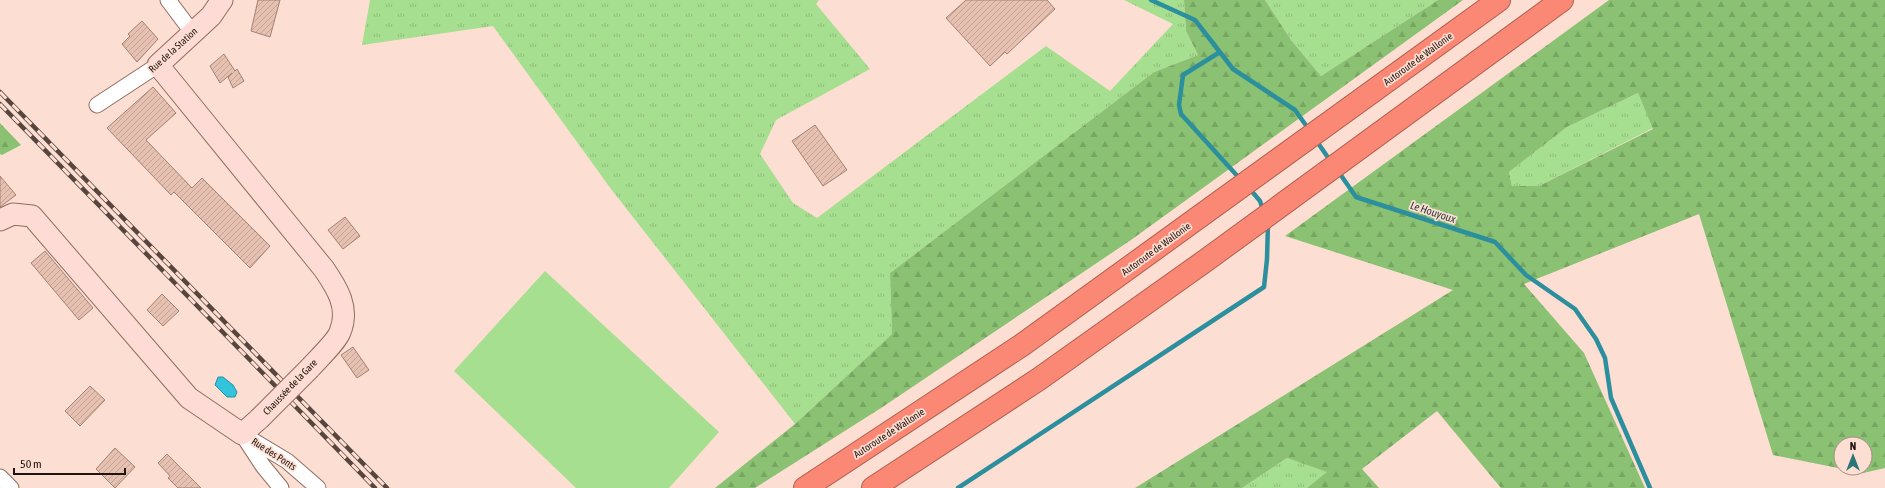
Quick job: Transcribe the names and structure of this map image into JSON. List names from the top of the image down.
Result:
{
  "streets": {
    "highway": ["Autoroute de Wallonie"],
    "street": ["Rue de la Station", "Chaussée de la Gare", "Rue des Ponts"]
  },
  "crossings": [
    ["Rue de la Station", "Chaussée de la Gare"],
    ["Chaussée de la Gare", "Rue des Ponts"]
  ],
  "water": ["Le Houyoux"],
  "scale_bar": "50 m",
  "north": "top"
}
